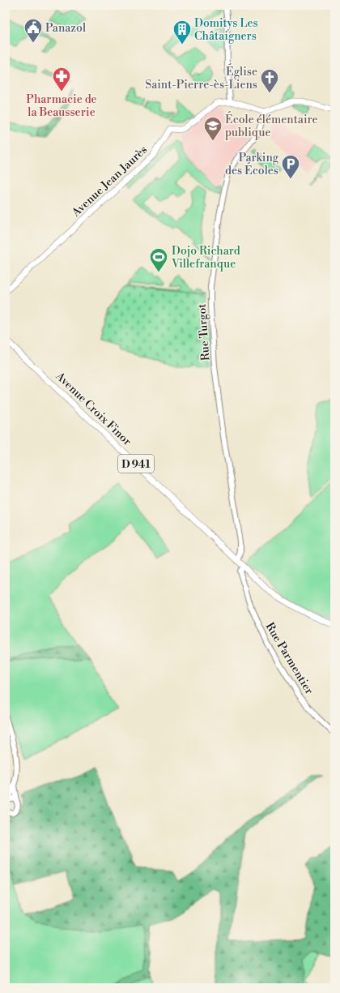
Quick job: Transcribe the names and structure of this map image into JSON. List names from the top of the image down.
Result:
{
  "streets": {
    "main road": ["Avenue Jean Jaurès", "Avenue Croix Finor", "D 941"],
    "street": ["Rue Turgot", "Rue Parmentier"]
  },
  "crossings": [
    ["Rue Turgot", "Avenue Croix Finor"],
    ["Rue Turgot", "D 941"],
    ["Avenue Croix Finor", "D 941"],
    ["D 941", "Rue Parmentier"]
  ],
  "places": {
    "public building": ["Panazol"],
    "building": ["Domitys Les Châtaigners"],
    "pharmacy": ["Pharmacie de la Beausserie"],
    "church": ["Église Saint-Pierre-ès-Liens"],
    "school or university": ["École élémentaire publique"],
    "parking": ["Parking des Écoles"],
    "sports": ["Dojo Richard Villefranque"]
  }
}
